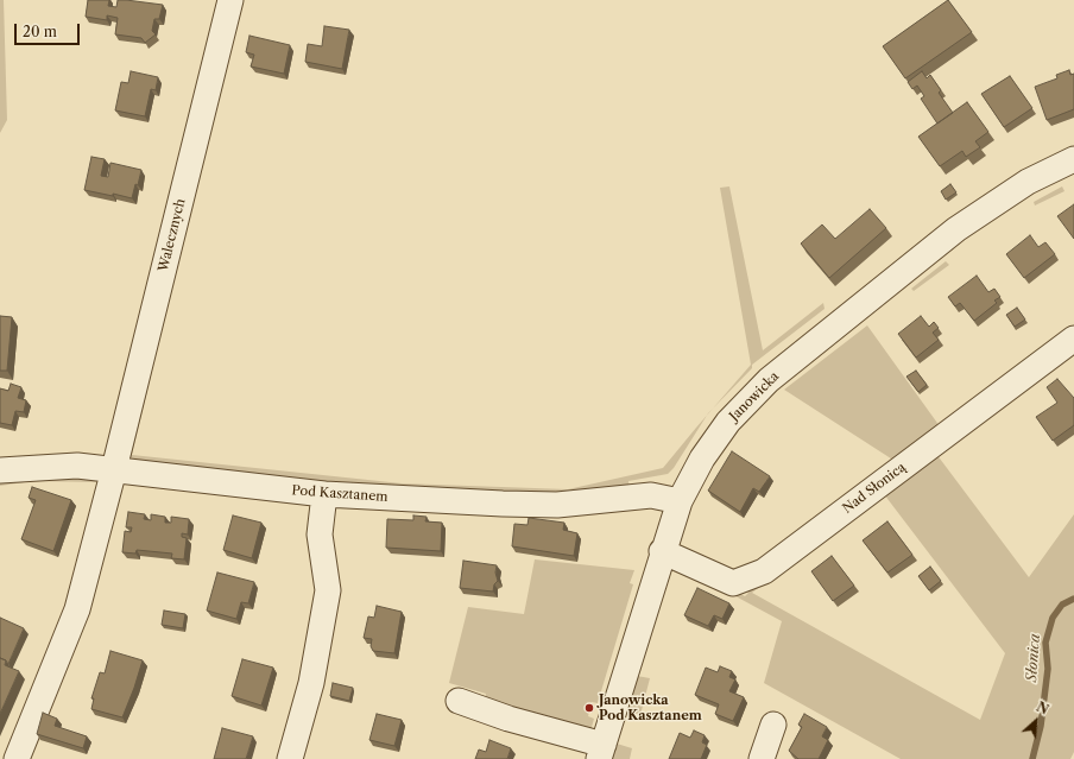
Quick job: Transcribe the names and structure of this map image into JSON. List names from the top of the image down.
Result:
{
  "streets": {
    "street": [
      "Walecznych",
      "Janowicka",
      "Nad Słonicą",
      "Pod Kasztanem"
    ]
  },
  "crossings": [
    ["Walecznych", "Pod Kasztanem"],
    ["Janowicka", "Nad Słonicą"],
    ["Janowicka", "Pod Kasztanem"]
  ],
  "water": ["Słonica"],
  "places": ["Janowicka Pod Kasztanem"],
  "scale_bar": "20 m",
  "north": "top right"
}
